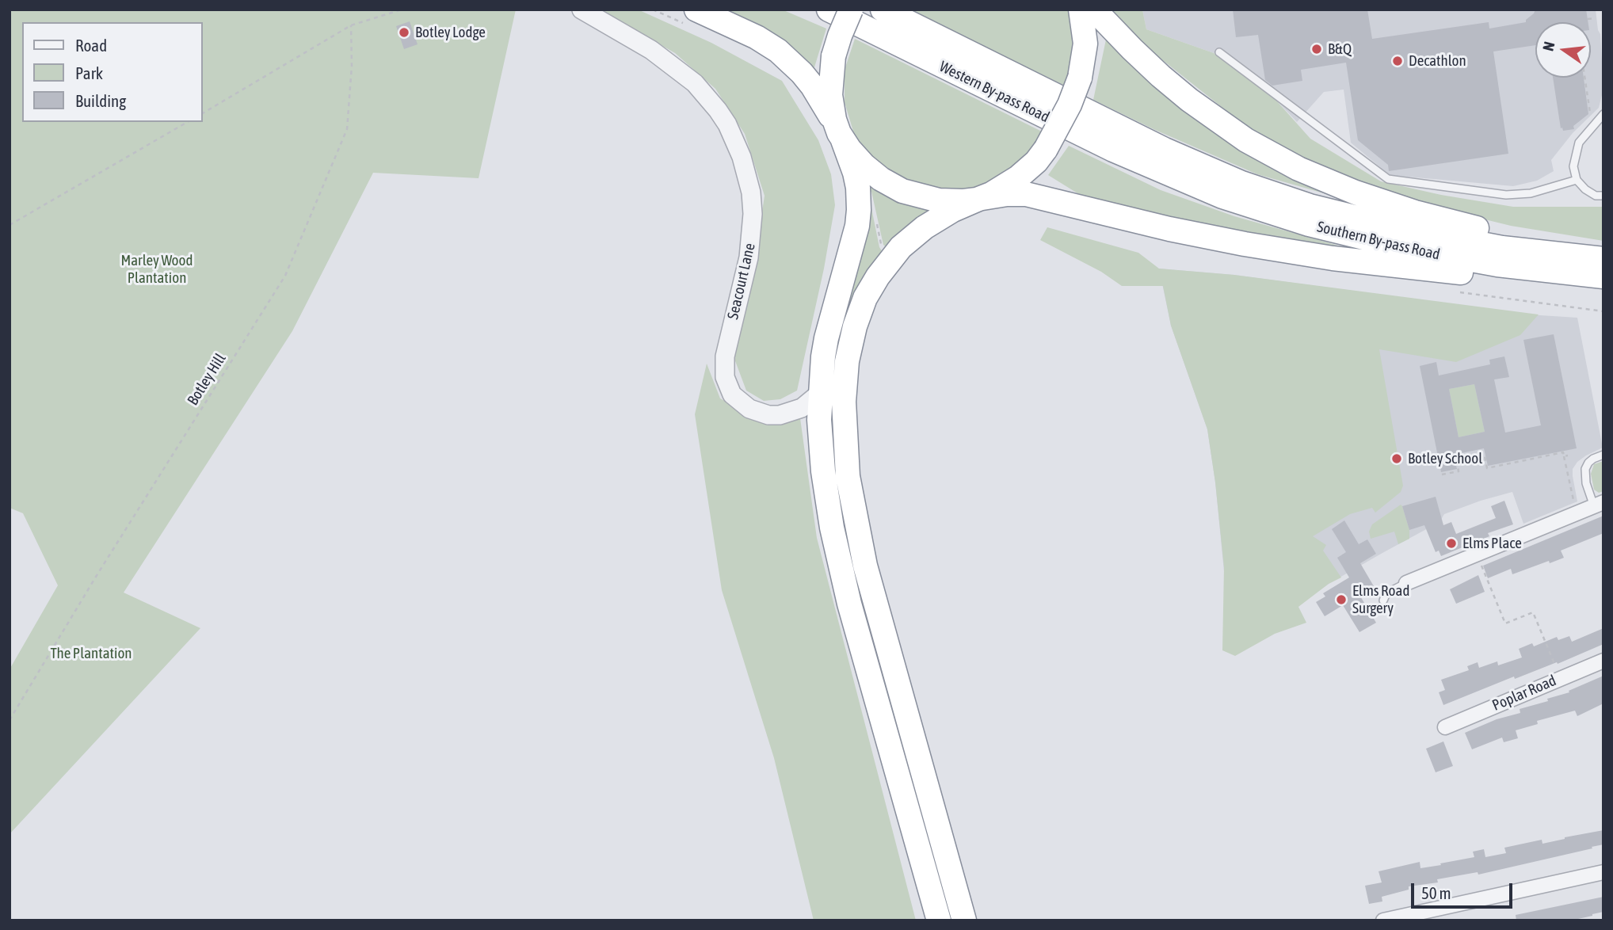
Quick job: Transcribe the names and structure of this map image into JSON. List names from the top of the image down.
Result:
{
  "streets": {
    "highway": ["Western By-pass Road", "Southern By-pass Road"],
    "street": ["Seacourt Lane", "Poplar Road"],
    "path": ["Botley Hill"]
  },
  "crossings": [
    ["Western By-pass Road", "Southern By-pass Road"]
  ],
  "parks": ["Marley Wood Plantation", "The Plantation"],
  "places": [
    "Botley Lodge",
    "B&Q",
    "Decathlon",
    "Botley School",
    "Elms Place",
    "Elms Road Surgery"
  ],
  "legend": ["Road", "Park", "Building"],
  "scale_bar": "50 m",
  "north": "left"
}
